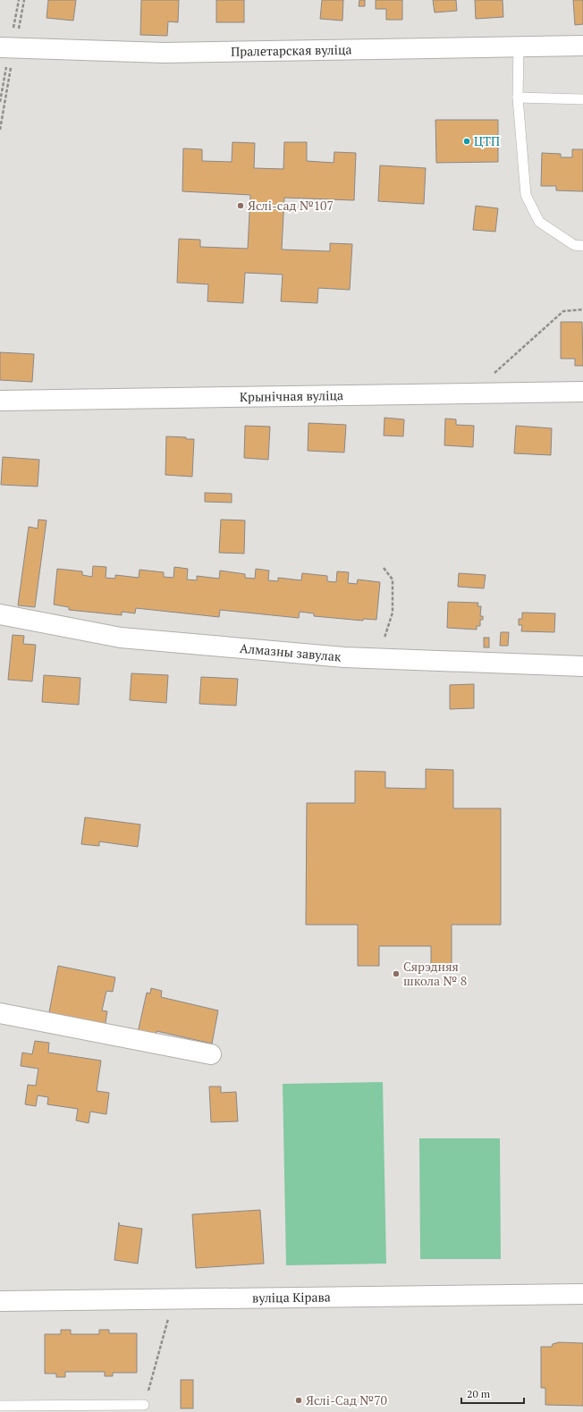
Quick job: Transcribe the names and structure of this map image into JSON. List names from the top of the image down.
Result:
{
  "streets": {
    "street": [
      "Пралетарская вуліца",
      "Крынічная вуліца",
      "Алмазны завулак",
      "вуліца Кірава"
    ]
  },
  "places": [
    "ЦТП",
    "Яслі-сад №107",
    "Сярэдняя школа № 8",
    "Яслі-Сад №70"
  ],
  "scale_bar": "20 m"
}
